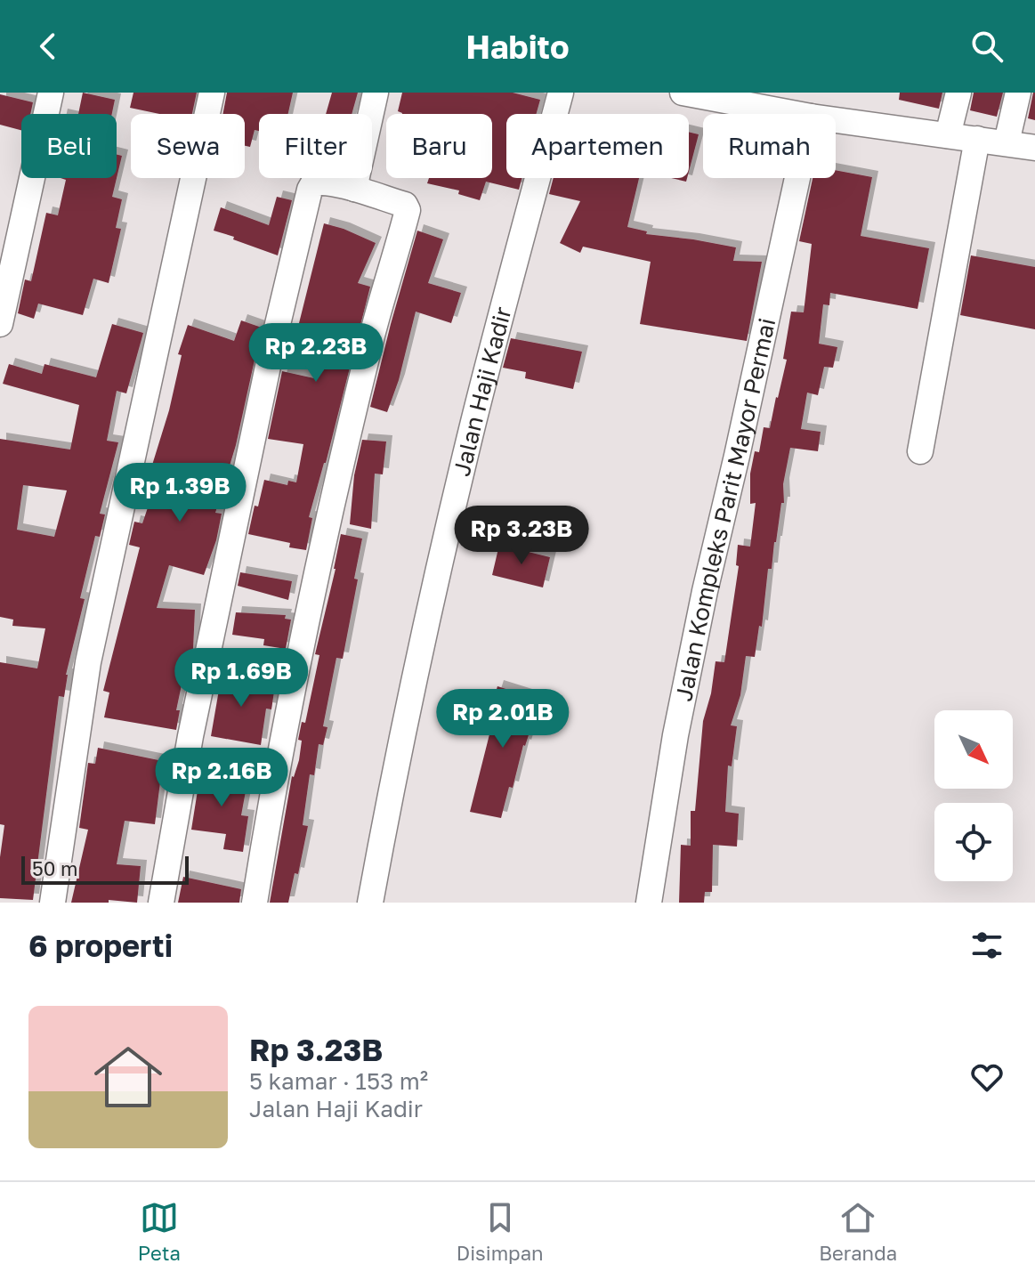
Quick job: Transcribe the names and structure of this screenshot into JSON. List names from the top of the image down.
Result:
{
  "streets": {
    "street": ["Jalan Haji Kadir", "Jalan Kompleks Parit Mayor Permai"]
  },
  "scale_bar": "50 m",
  "north": "bottom right",
  "page": {
    "header": "Habito",
    "chip": [
      "Beli",
      "Sewa",
      "Filter",
      "Baru",
      "Apartemen",
      "Rumah"
    ],
    "price": [
      "Rp 2.23B",
      "Rp 1.39B",
      "Rp 3.23B",
      "Rp 1.69B",
      "Rp 2.01B",
      "Rp 2.16B"
    ],
    "scale": "50 m",
    "heading": "6 properti",
    "list": [
      {
        "name": "Rp 3.23B",
        "note": "5 kamar · 153 m² · Jalan Haji Kadir"
      }
    ],
    "tabs": ["Peta", "Disimpan", "Beranda"]
  }
}
